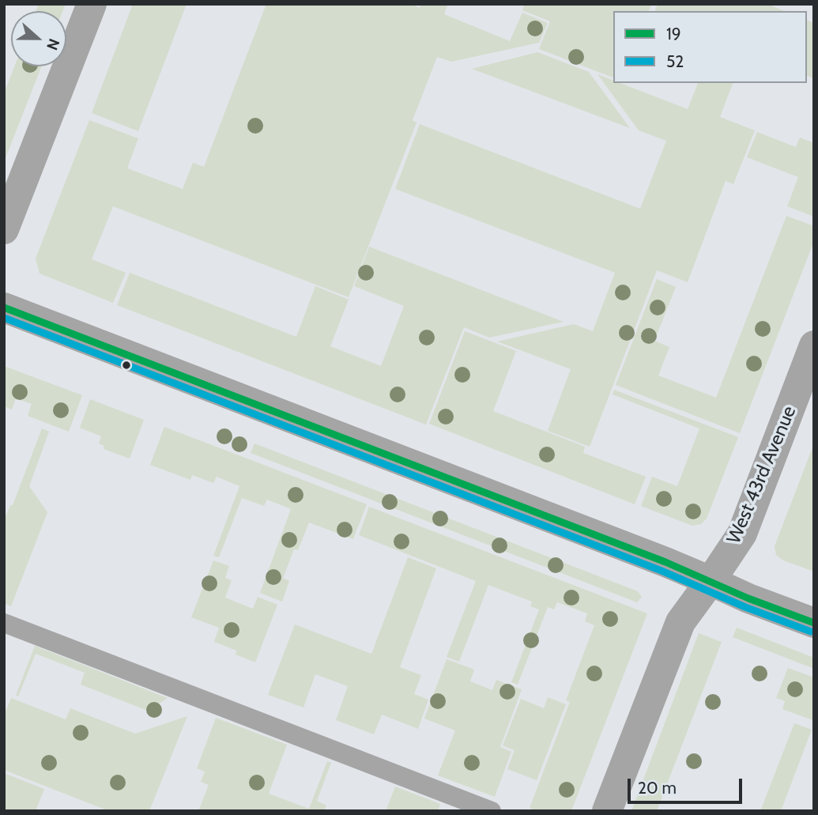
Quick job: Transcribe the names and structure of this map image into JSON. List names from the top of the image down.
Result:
{
  "streets": {
    "street": ["West 43rd Avenue"]
  },
  "lines": ["transit line 19", "transit line 52"],
  "legend": ["19", "52"],
  "scale_bar": "20 m",
  "north": "right"
}
